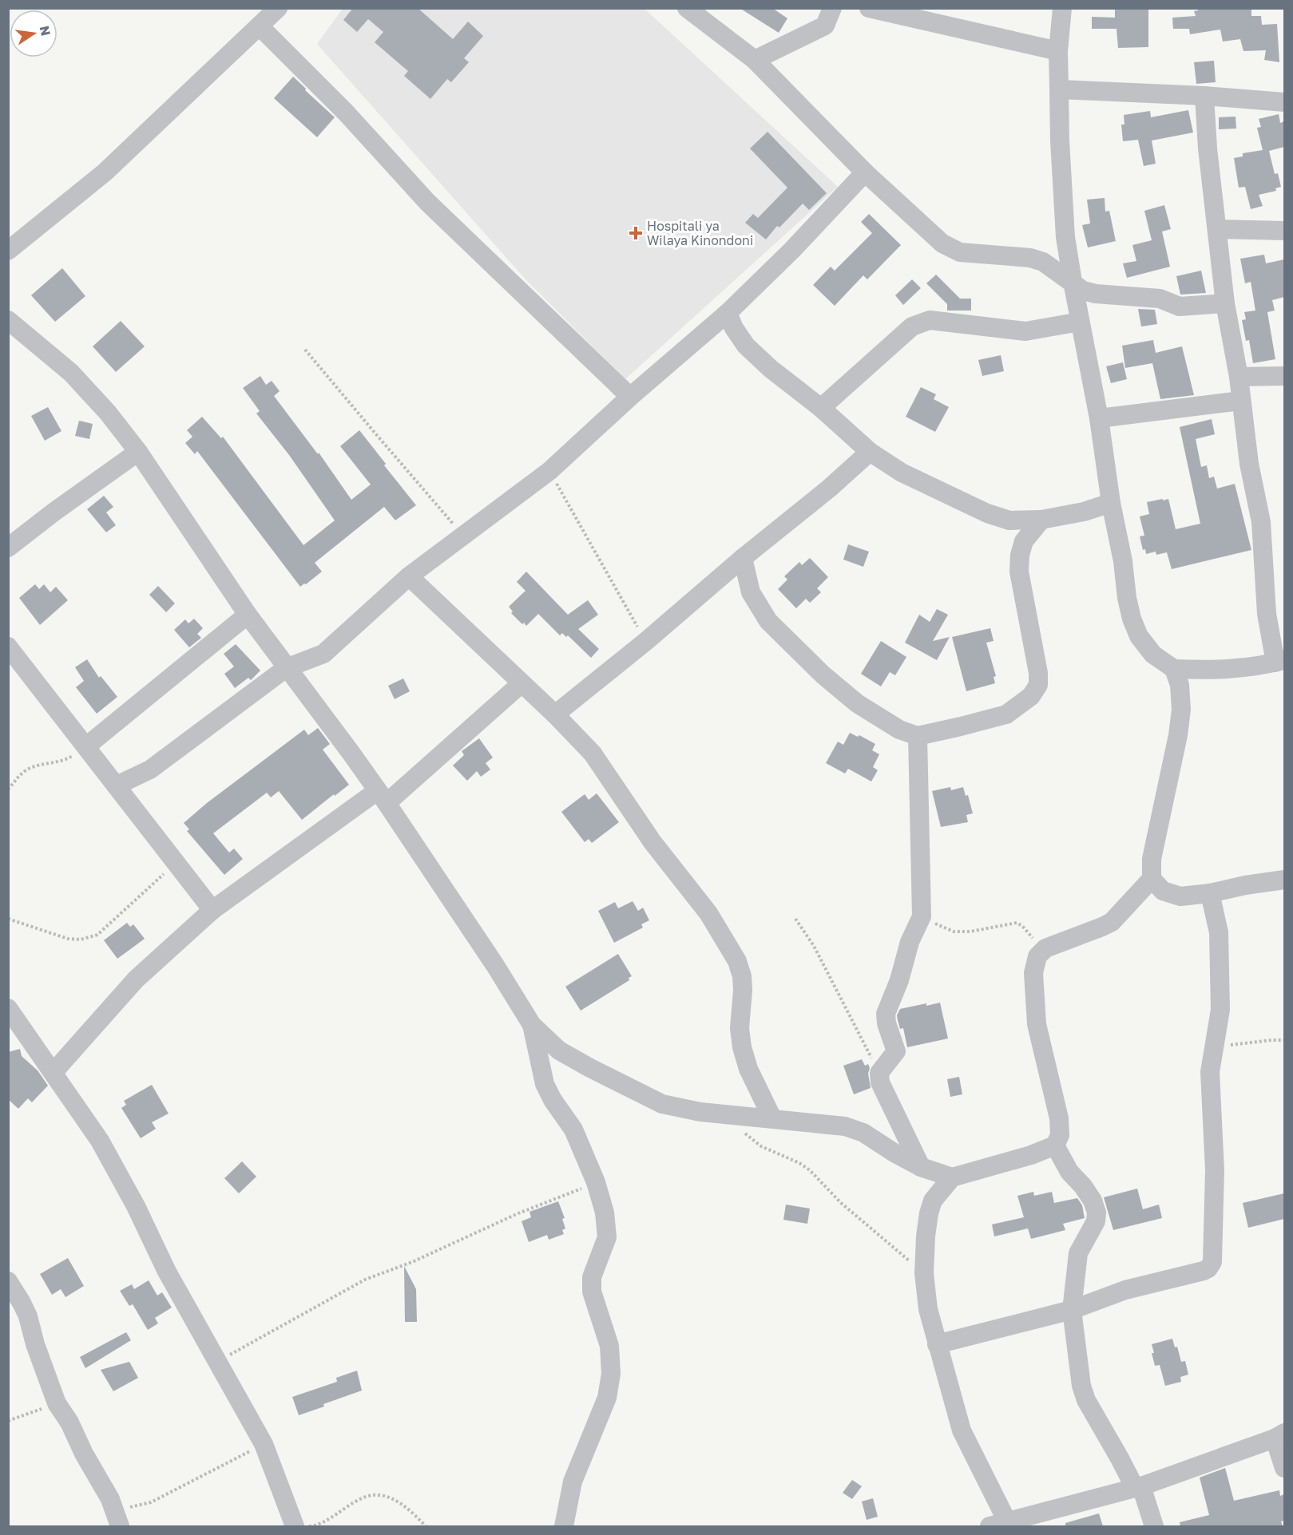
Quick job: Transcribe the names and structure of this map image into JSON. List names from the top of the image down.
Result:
{
  "places": {
    "health": ["Hospitali ya Wilaya Kinondoni"]
  },
  "north": "right"
}
